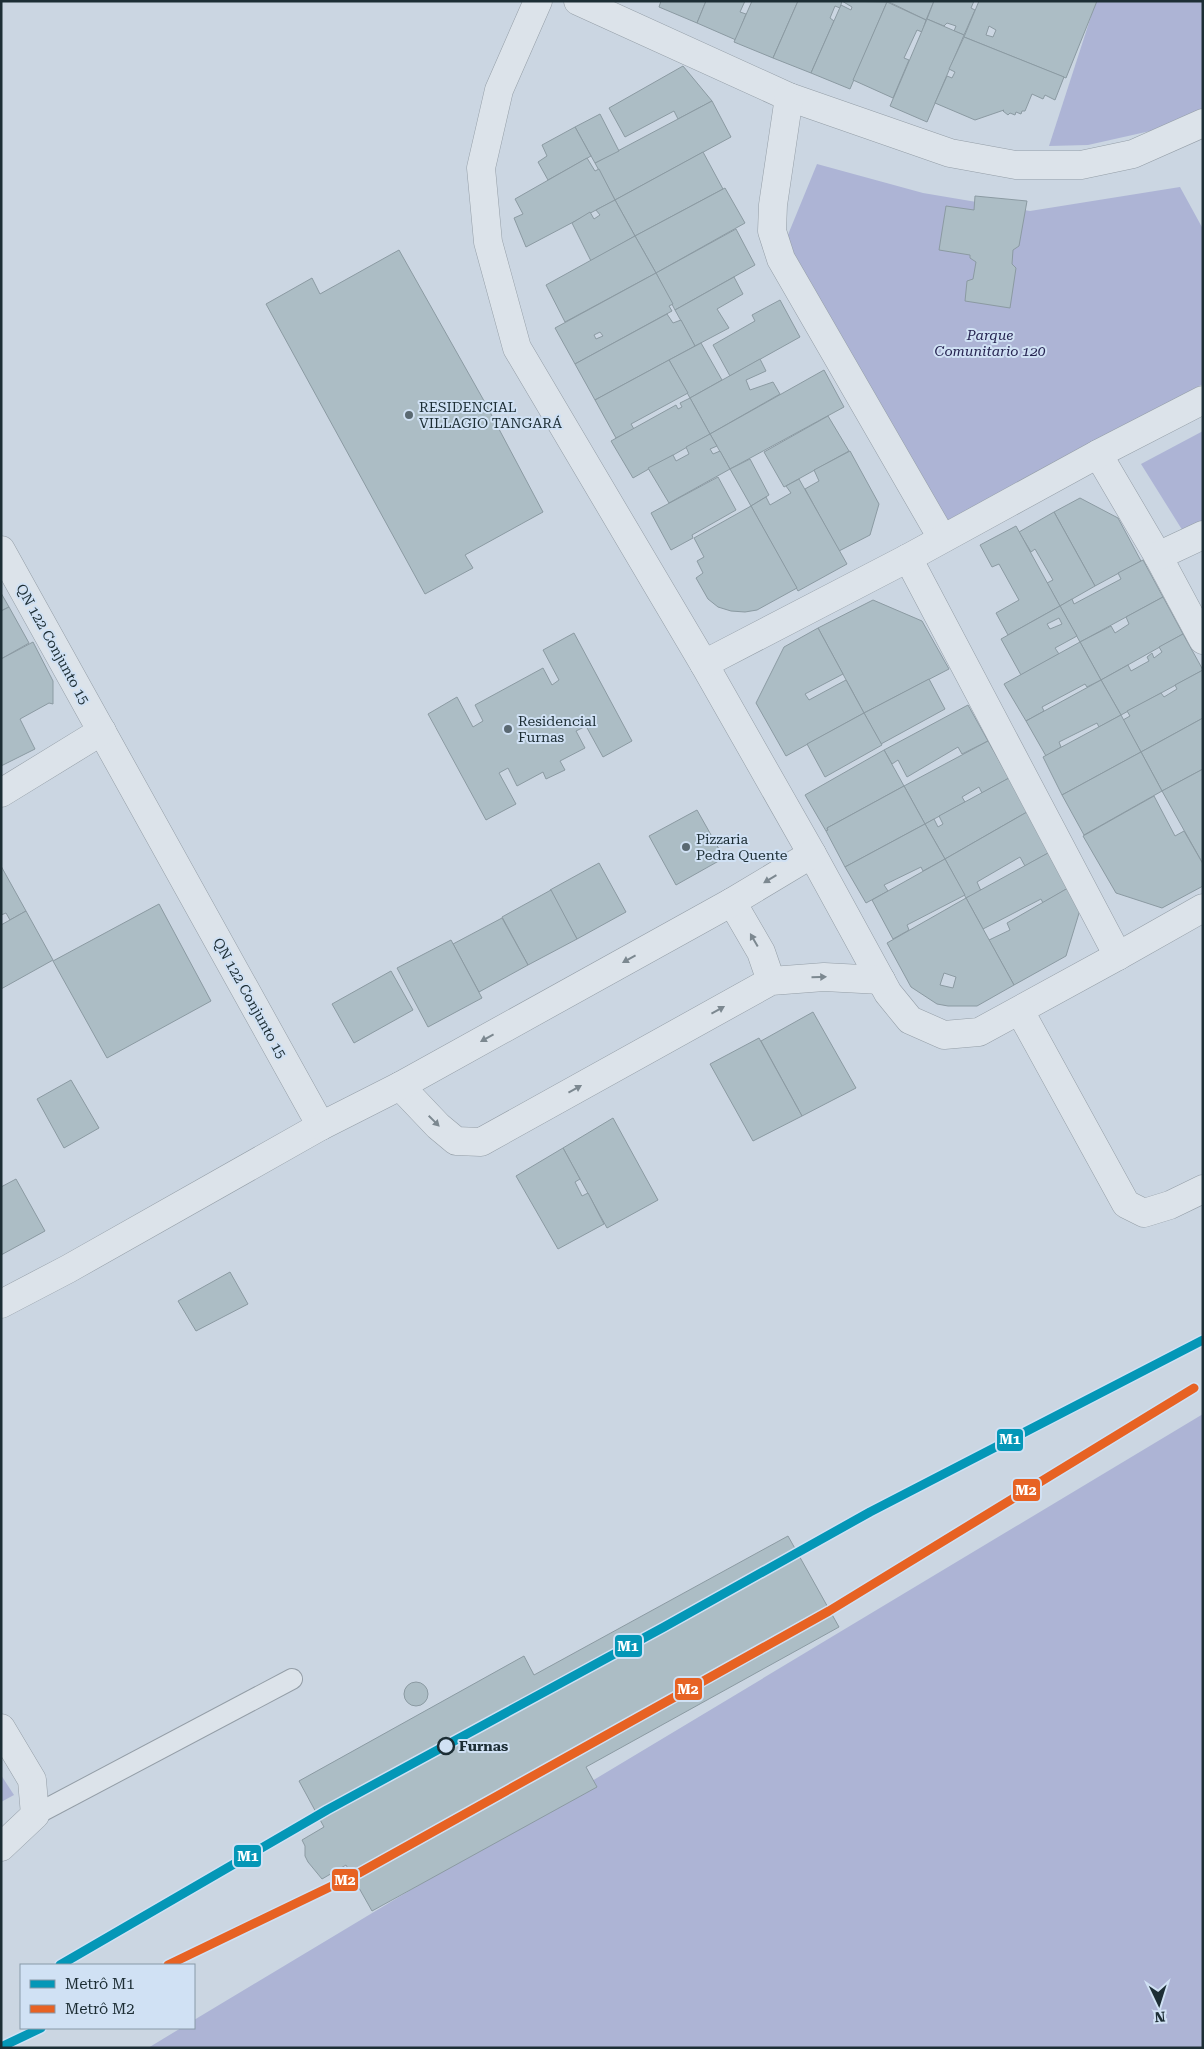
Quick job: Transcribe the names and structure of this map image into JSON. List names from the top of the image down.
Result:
{
  "streets": {
    "street": ["QN 122 Conjunto 15"]
  },
  "parks": ["Parque Comunitario 120"],
  "places": [
    "RESIDENCIAL VILLAGIO TANGARÁ",
    "Residencial Furnas",
    "Pizzaria Pedra Quente",
    "Furnas"
  ],
  "lines": ["metro line M1", "metro line M2"],
  "legend": ["Metrô M1", "Metrô M2"],
  "north": "bottom"
}
